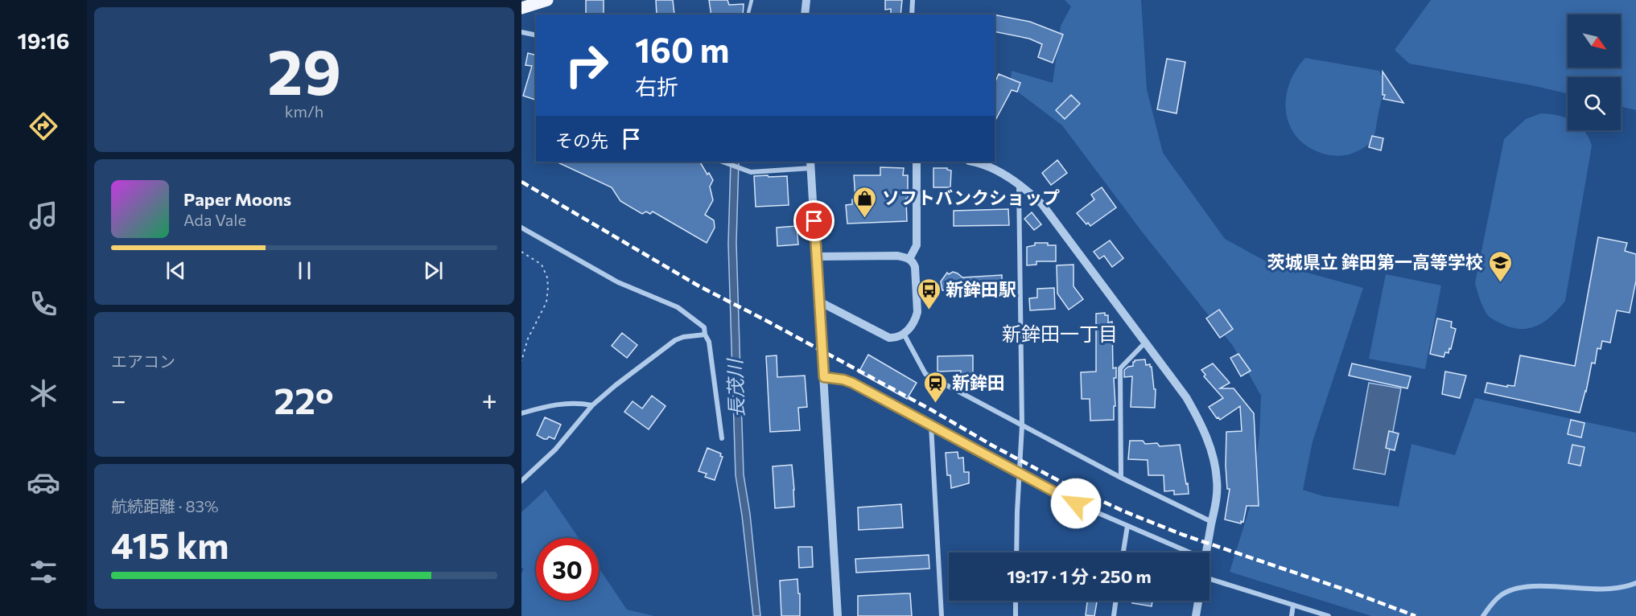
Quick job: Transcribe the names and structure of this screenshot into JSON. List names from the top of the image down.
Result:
{
  "districts": ["新鉾田一丁目"],
  "water": ["長茂川"],
  "places": {
    "shop": ["ソフトバンクショップ"],
    "school or university": ["茨城県立 鉾田第一高等学校"],
    "bus stop": ["新鉾田駅"],
    "station": ["新鉾田"]
  },
  "north": "bottom right",
  "page": {
    "tabs": "19:16",
    "tile": [
      ["29", "km/h"],
      "エアコン",
      ["航続距離 · 83%", "415 km"]
    ],
    "turn": ["160 m", "右折"],
    "then": "その先",
    "song": ["Paper Moons", "Ada Vale"],
    "heat": ["−", "22°", "+"],
    "limit": "30",
    "trip": "19:17 · 1 分 · 250 m"
  }
}
